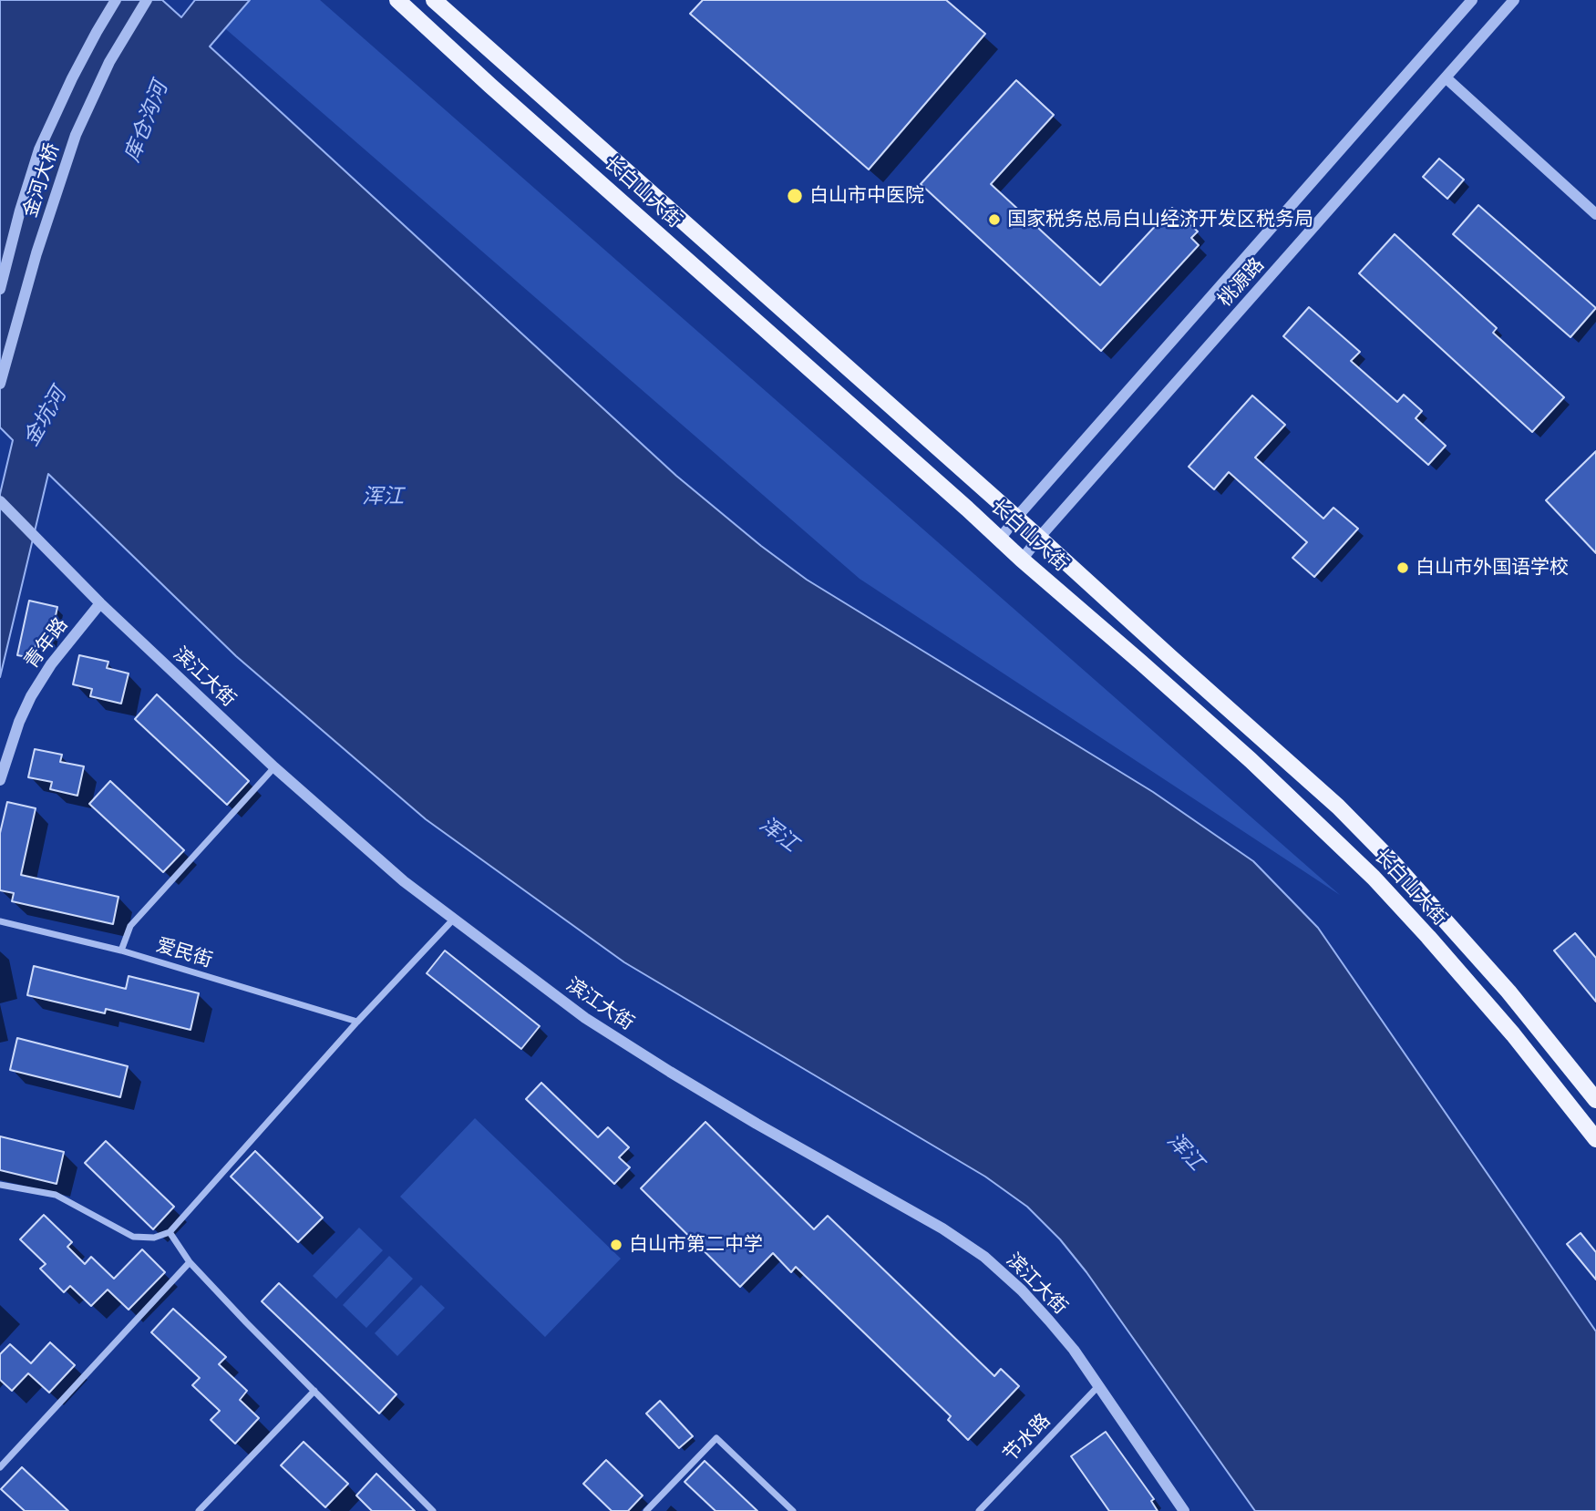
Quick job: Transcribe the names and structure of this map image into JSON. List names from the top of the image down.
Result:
{
  "streets": {
    "main road": ["长白山大街"],
    "street": [
      "金河大桥",
      "桃源路",
      "青年路",
      "滨江大街",
      "爱民街",
      "节水路"
    ]
  },
  "crossings": [
    ["长白山大街", "桃源路"],
    ["青年路", "滨江大街"],
    ["滨江大街", "节水路"]
  ],
  "water": ["库仓沟河", "金坑河", "浑江"],
  "places": [
    "白山市中医院",
    "国家税务总局白山经济开发区税务局",
    "白山市外国语学校",
    "白山市第二中学"
  ]
}
